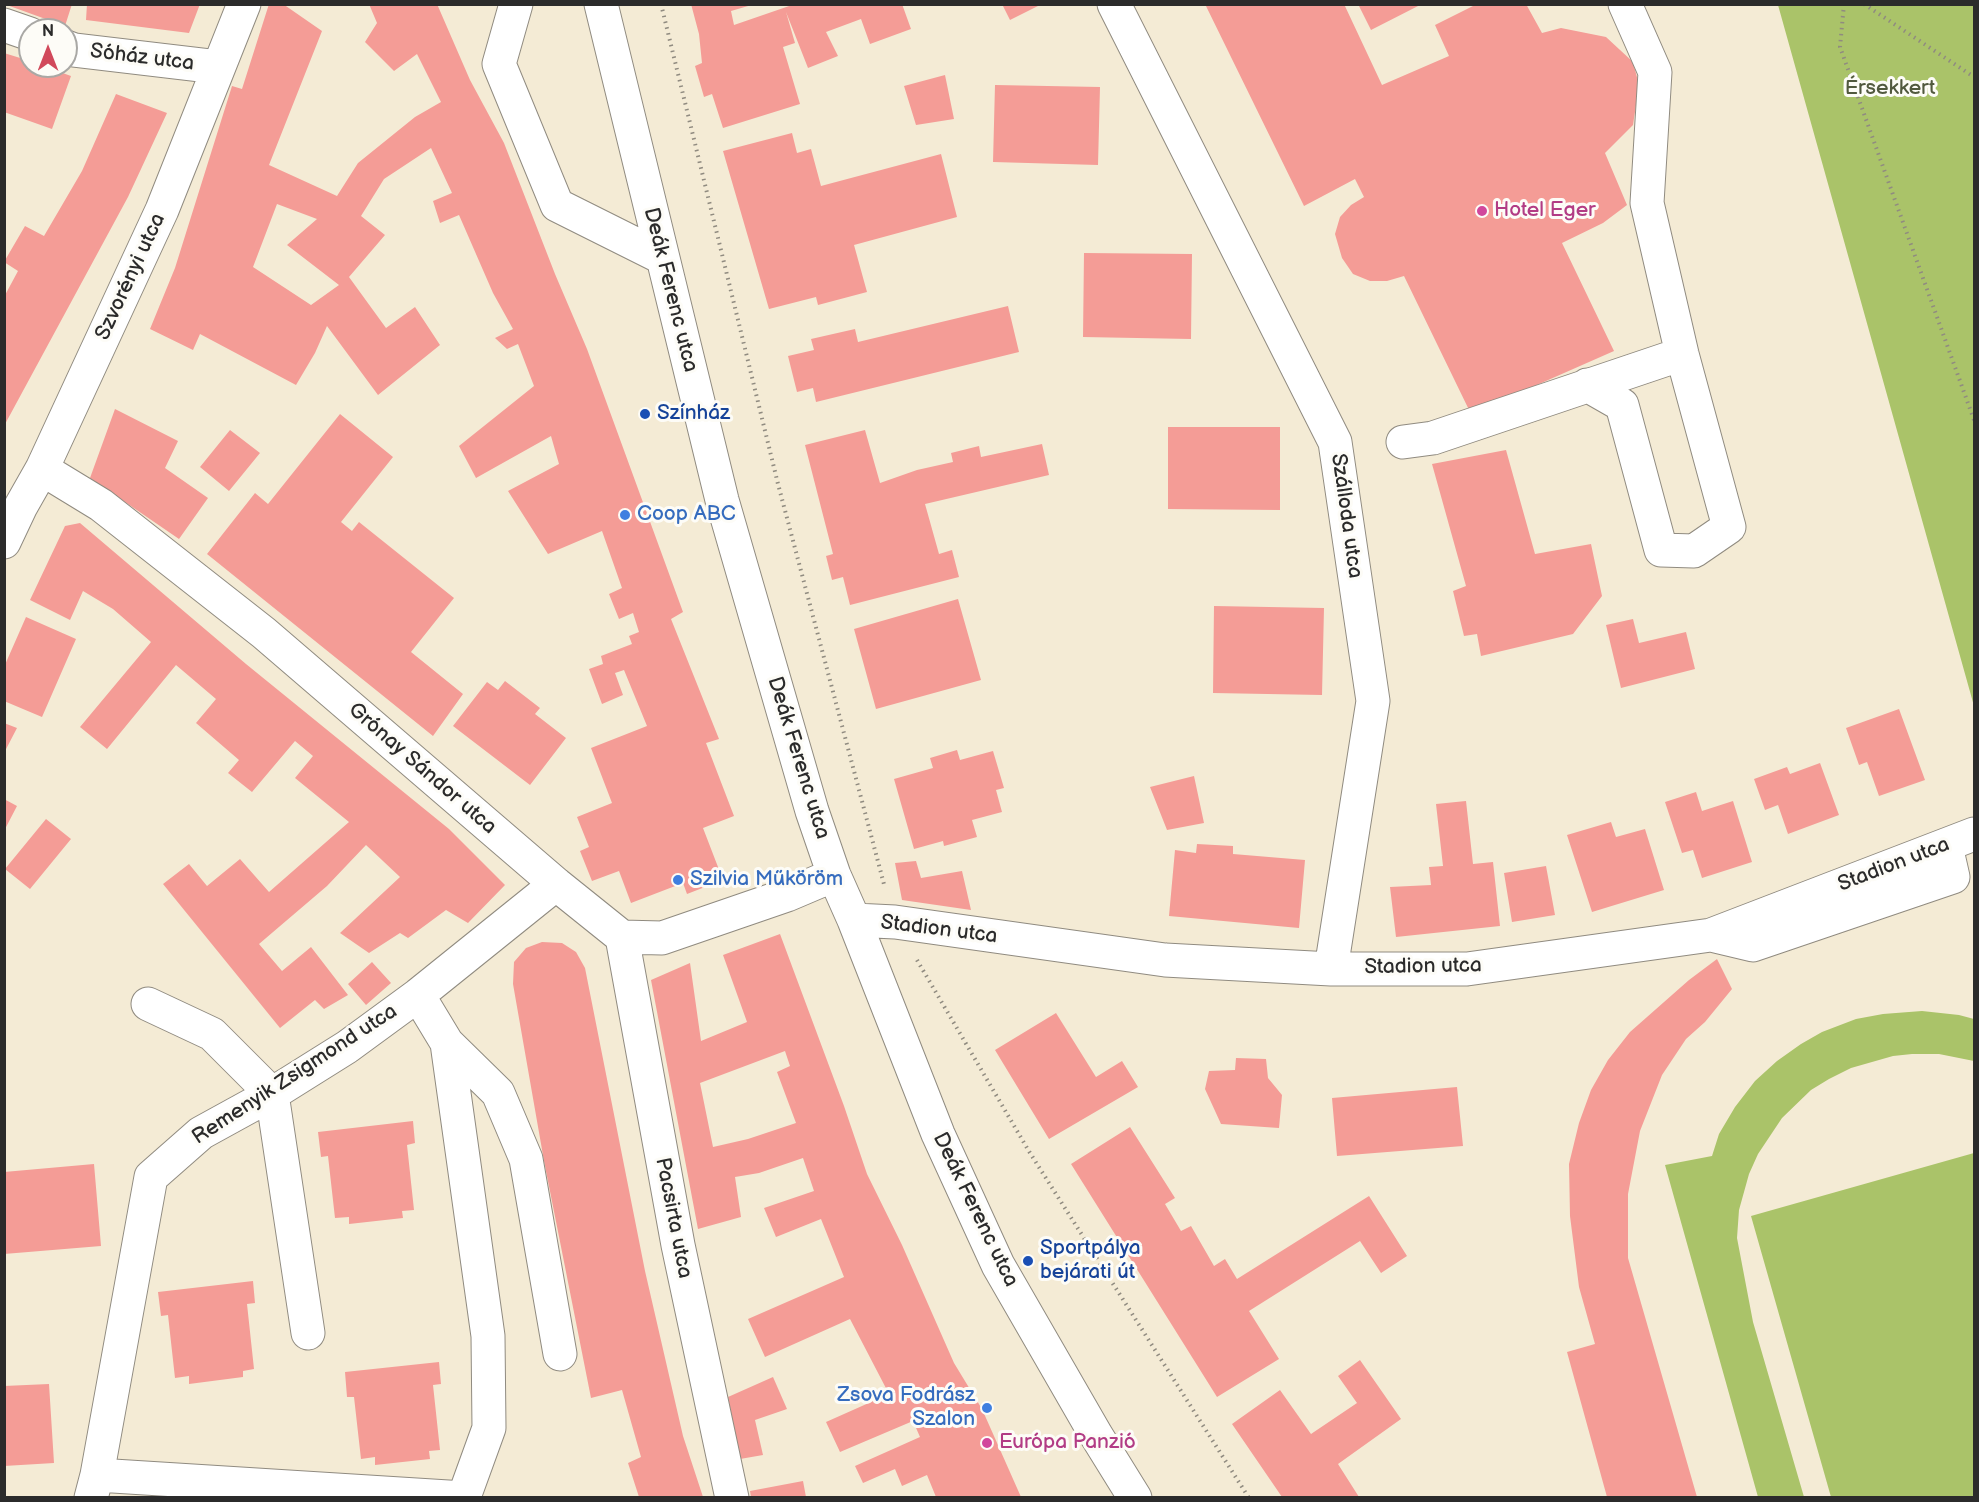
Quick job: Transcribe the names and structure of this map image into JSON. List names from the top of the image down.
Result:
{
  "streets": {
    "street": [
      "Sóház utca",
      "Szvorényi utca",
      "Deák Ferenc utca",
      "Szálloda utca",
      "Grónay Sándor utca",
      "Stadion utca",
      "Remenyik Zsigmond utca",
      "Pacsirta utca"
    ]
  },
  "crossings": [
    ["Sóház utca", "Szvorényi utca"],
    ["Szvorényi utca", "Grónay Sándor utca"],
    ["Deák Ferenc utca", "Stadion utca"],
    ["Szálloda utca", "Stadion utca"],
    ["Grónay Sándor utca", "Remenyik Zsigmond utca"],
    ["Grónay Sándor utca", "Pacsirta utca"]
  ],
  "parks": ["Érsekkert"],
  "places": [
    "Hotel Eger",
    "Színház",
    "Coop ABC",
    "Szilvia Műköröm",
    "Sportpálya bejárati út",
    "Zsova Fodrász Szalon",
    "Európa Panzió"
  ],
  "north": "top"
}
